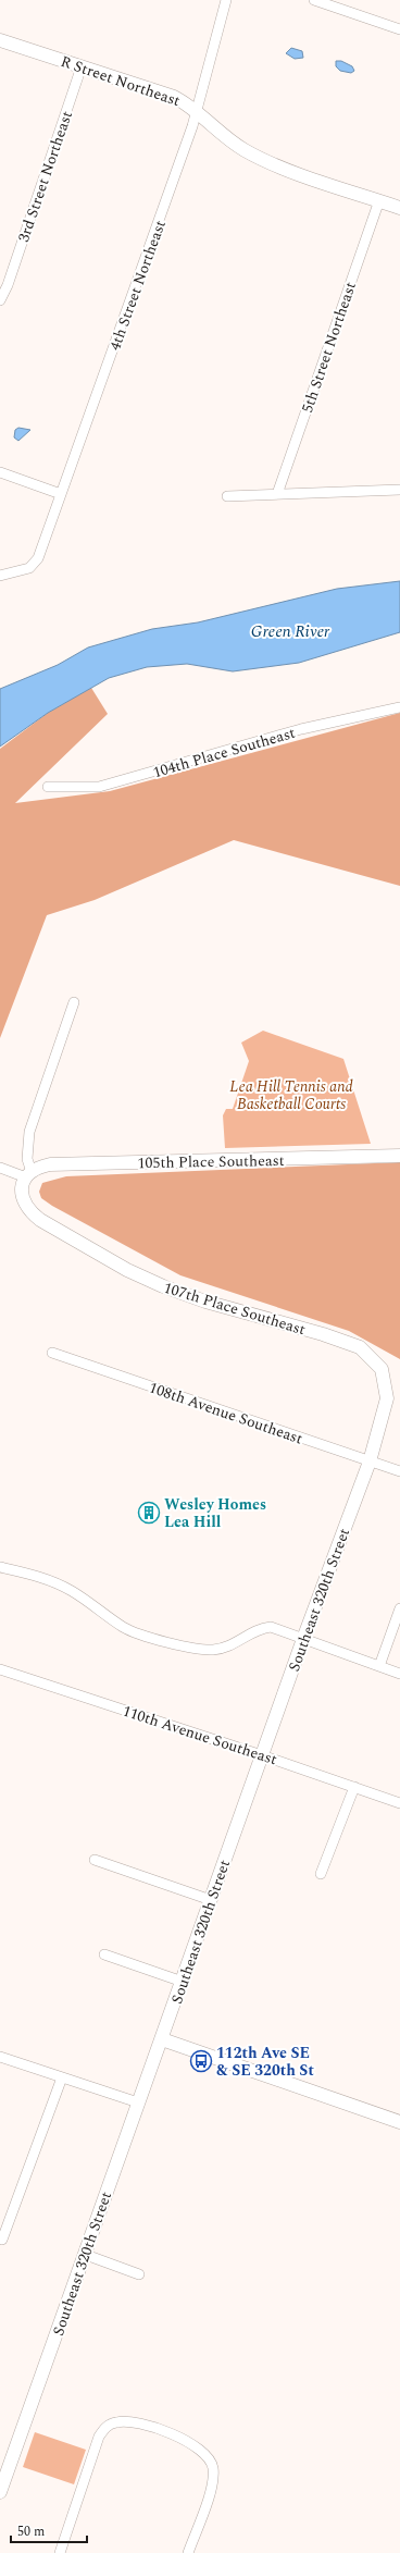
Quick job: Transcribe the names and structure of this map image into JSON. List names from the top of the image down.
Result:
{
  "streets": {
    "street": [
      "R Street Northeast",
      "3rd Street Northeast",
      "4th Street Northeast",
      "5th Street Northeast",
      "104th Place Southeast",
      "105th Place Southeast",
      "107th Place Southeast",
      "108th Avenue Southeast",
      "Southeast 320th Street",
      "110th Avenue Southeast"
    ]
  },
  "crossings": [
    ["R Street Northeast", "3rd Street Northeast"],
    ["R Street Northeast", "4th Street Northeast"],
    ["R Street Northeast", "5th Street Northeast"],
    ["105th Place Southeast", "107th Place Southeast"],
    ["107th Place Southeast", "Southeast 320th Street"],
    ["108th Avenue Southeast", "Southeast 320th Street"],
    ["Southeast 320th Street", "110th Avenue Southeast"]
  ],
  "water": ["Green River"],
  "parks": ["Lea Hill Tennis and Basketball Courts"],
  "places": {
    "building": ["Wesley Homes Lea Hill"],
    "bus stop": ["112th Ave SE & SE 320th St"]
  },
  "scale_bar": "50 m"
}
